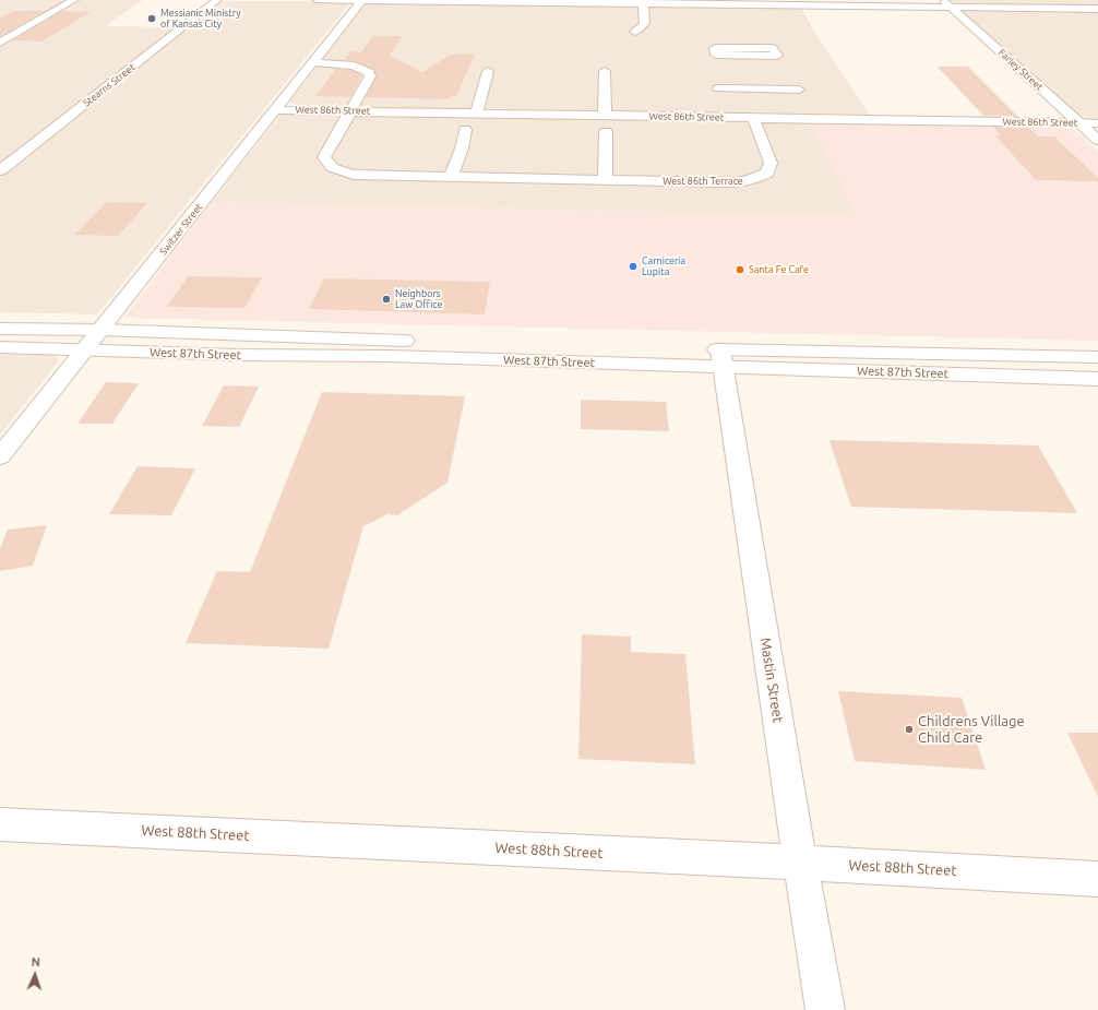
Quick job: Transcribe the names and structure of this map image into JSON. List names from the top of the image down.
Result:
{
  "streets": {
    "street": [
      "Farley Street",
      "Stearns Street",
      "West 86th Street",
      "West 86th Terrace",
      "Switzer Street",
      "West 87th Street",
      "Mastin Street",
      "West 88th Street"
    ]
  },
  "crossings": [
    ["Farley Street", "West 86th Street"],
    ["West 86th Street", "West 86th Terrace"],
    ["West 86th Street", "Switzer Street"],
    ["Switzer Street", "West 87th Street"],
    ["West 87th Street", "Mastin Street"],
    ["Mastin Street", "West 88th Street"]
  ],
  "places": [
    "Messianic Ministry of Kansas City",
    "Carniceria Lupita",
    "Santa Fe Cafe",
    "Neighbors Law Office",
    "Childrens Village Child Care"
  ],
  "north": "top"
}
